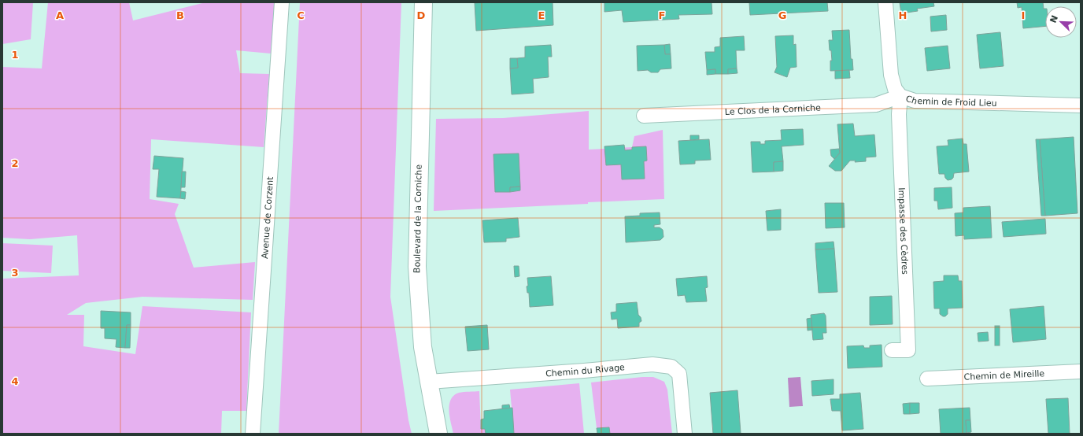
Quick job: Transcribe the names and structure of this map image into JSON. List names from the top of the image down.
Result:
{
  "streets": {
    "street": [
      "Chemin de Froid Lieu",
      "Le Clos de la Corniche",
      "Avenue de Corzent",
      "Boulevard de la Corniche",
      "Impasse des Cèdres",
      "Chemin du Rivage",
      "Chemin de Mireille"
    ]
  },
  "crossings": [
    ["Chemin de Froid Lieu", "Le Clos de la Corniche"],
    ["Chemin de Froid Lieu", "Impasse des Cèdres"],
    ["Le Clos de la Corniche", "Impasse des Cèdres"],
    ["Boulevard de la Corniche", "Chemin du Rivage"]
  ],
  "north": "top left",
  "grid": {
    "columns": [
      "A",
      "B",
      "C",
      "D",
      "E",
      "F",
      "G",
      "H",
      "I"
    ],
    "rows": [
      "1",
      "2",
      "3",
      "4"
    ]
  }
}
